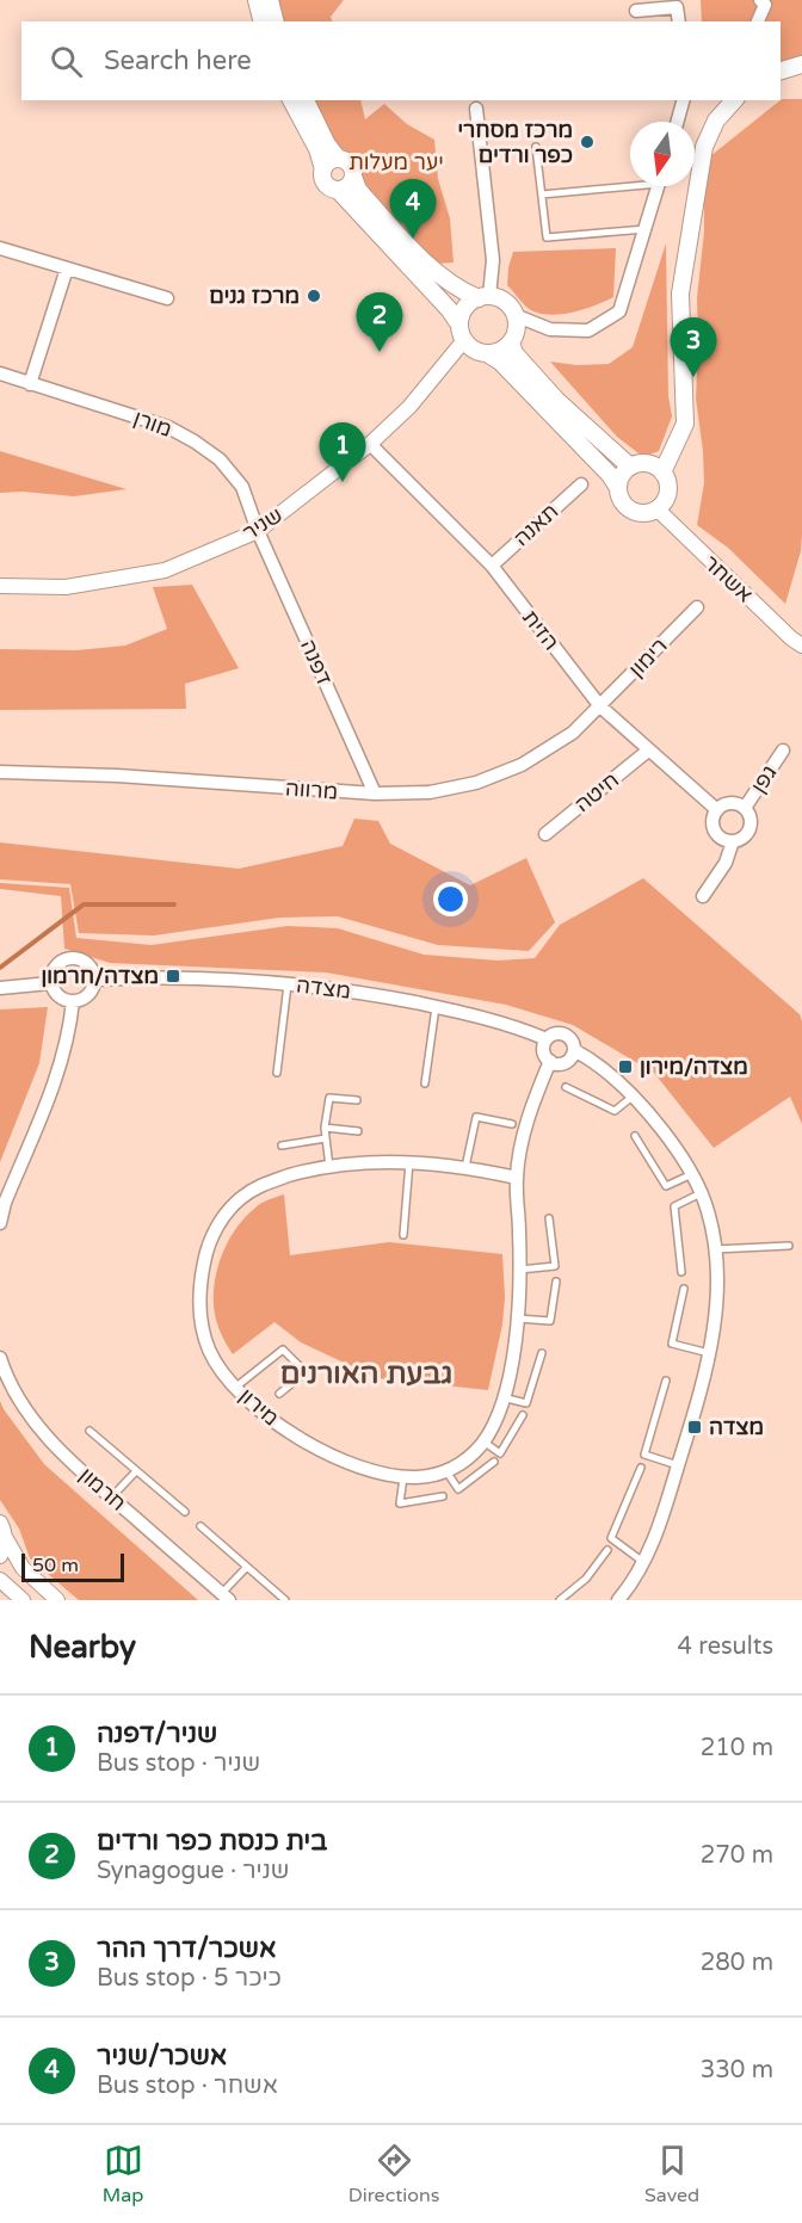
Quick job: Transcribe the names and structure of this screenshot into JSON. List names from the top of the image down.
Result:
{
  "streets": {
    "street": [
      "מורן",
      "שניר",
      "תאנה",
      "אשחר",
      "הזית",
      "רימון",
      "דפנה",
      "גפן",
      "מרווה",
      "חיטה",
      "מצדה",
      "מירון",
      "חרמון"
    ]
  },
  "crossings": [
    ["מורן", "שניר"],
    ["מורן", "דפנה"],
    ["שניר", "הזית"],
    ["שניר", "דפנה"],
    ["תאנה", "הזית"],
    ["הזית", "רימון"],
    ["הזית", "גפן"],
    ["הזית", "מרווה"],
    ["הזית", "חיטה"],
    ["רימון", "מרווה"],
    ["דפנה", "מרווה"],
    ["מצדה", "מירון"]
  ],
  "districts": ["גבעת האורנים"],
  "parks": ["יער מעלות"],
  "places": {
    "other": ["מרכז מסחרי כפר ורדים", "מרכז גנים"],
    "transit": ["מצדה/חרמון", "מצדה/מירון", "מצדה"]
  },
  "scale_bar": "50 m",
  "north": "bottom",
  "page": {
    "search": "Search here",
    "pins": [
      "4",
      "2",
      "3",
      "1"
    ],
    "scale": "50 m",
    "heading": ["Nearby", "4 results"],
    "list": [
      {
        "mark": "1",
        "name": "שניר/דפנה",
        "note": "Bus stop · שניר",
        "value": "210 m"
      },
      {
        "mark": "2",
        "name": "בית כנסת כפר ורדים",
        "note": "Synagogue · שניר",
        "value": "270 m"
      },
      {
        "mark": "3",
        "name": "אשכר/דרך ההר",
        "note": "Bus stop · כיכר 5",
        "value": "280 m"
      },
      {
        "mark": "4",
        "name": "אשכר/שניר",
        "note": "Bus stop · אשחר",
        "value": "330 m"
      }
    ],
    "nav": ["Map", "Directions", "Saved"]
  }
}
